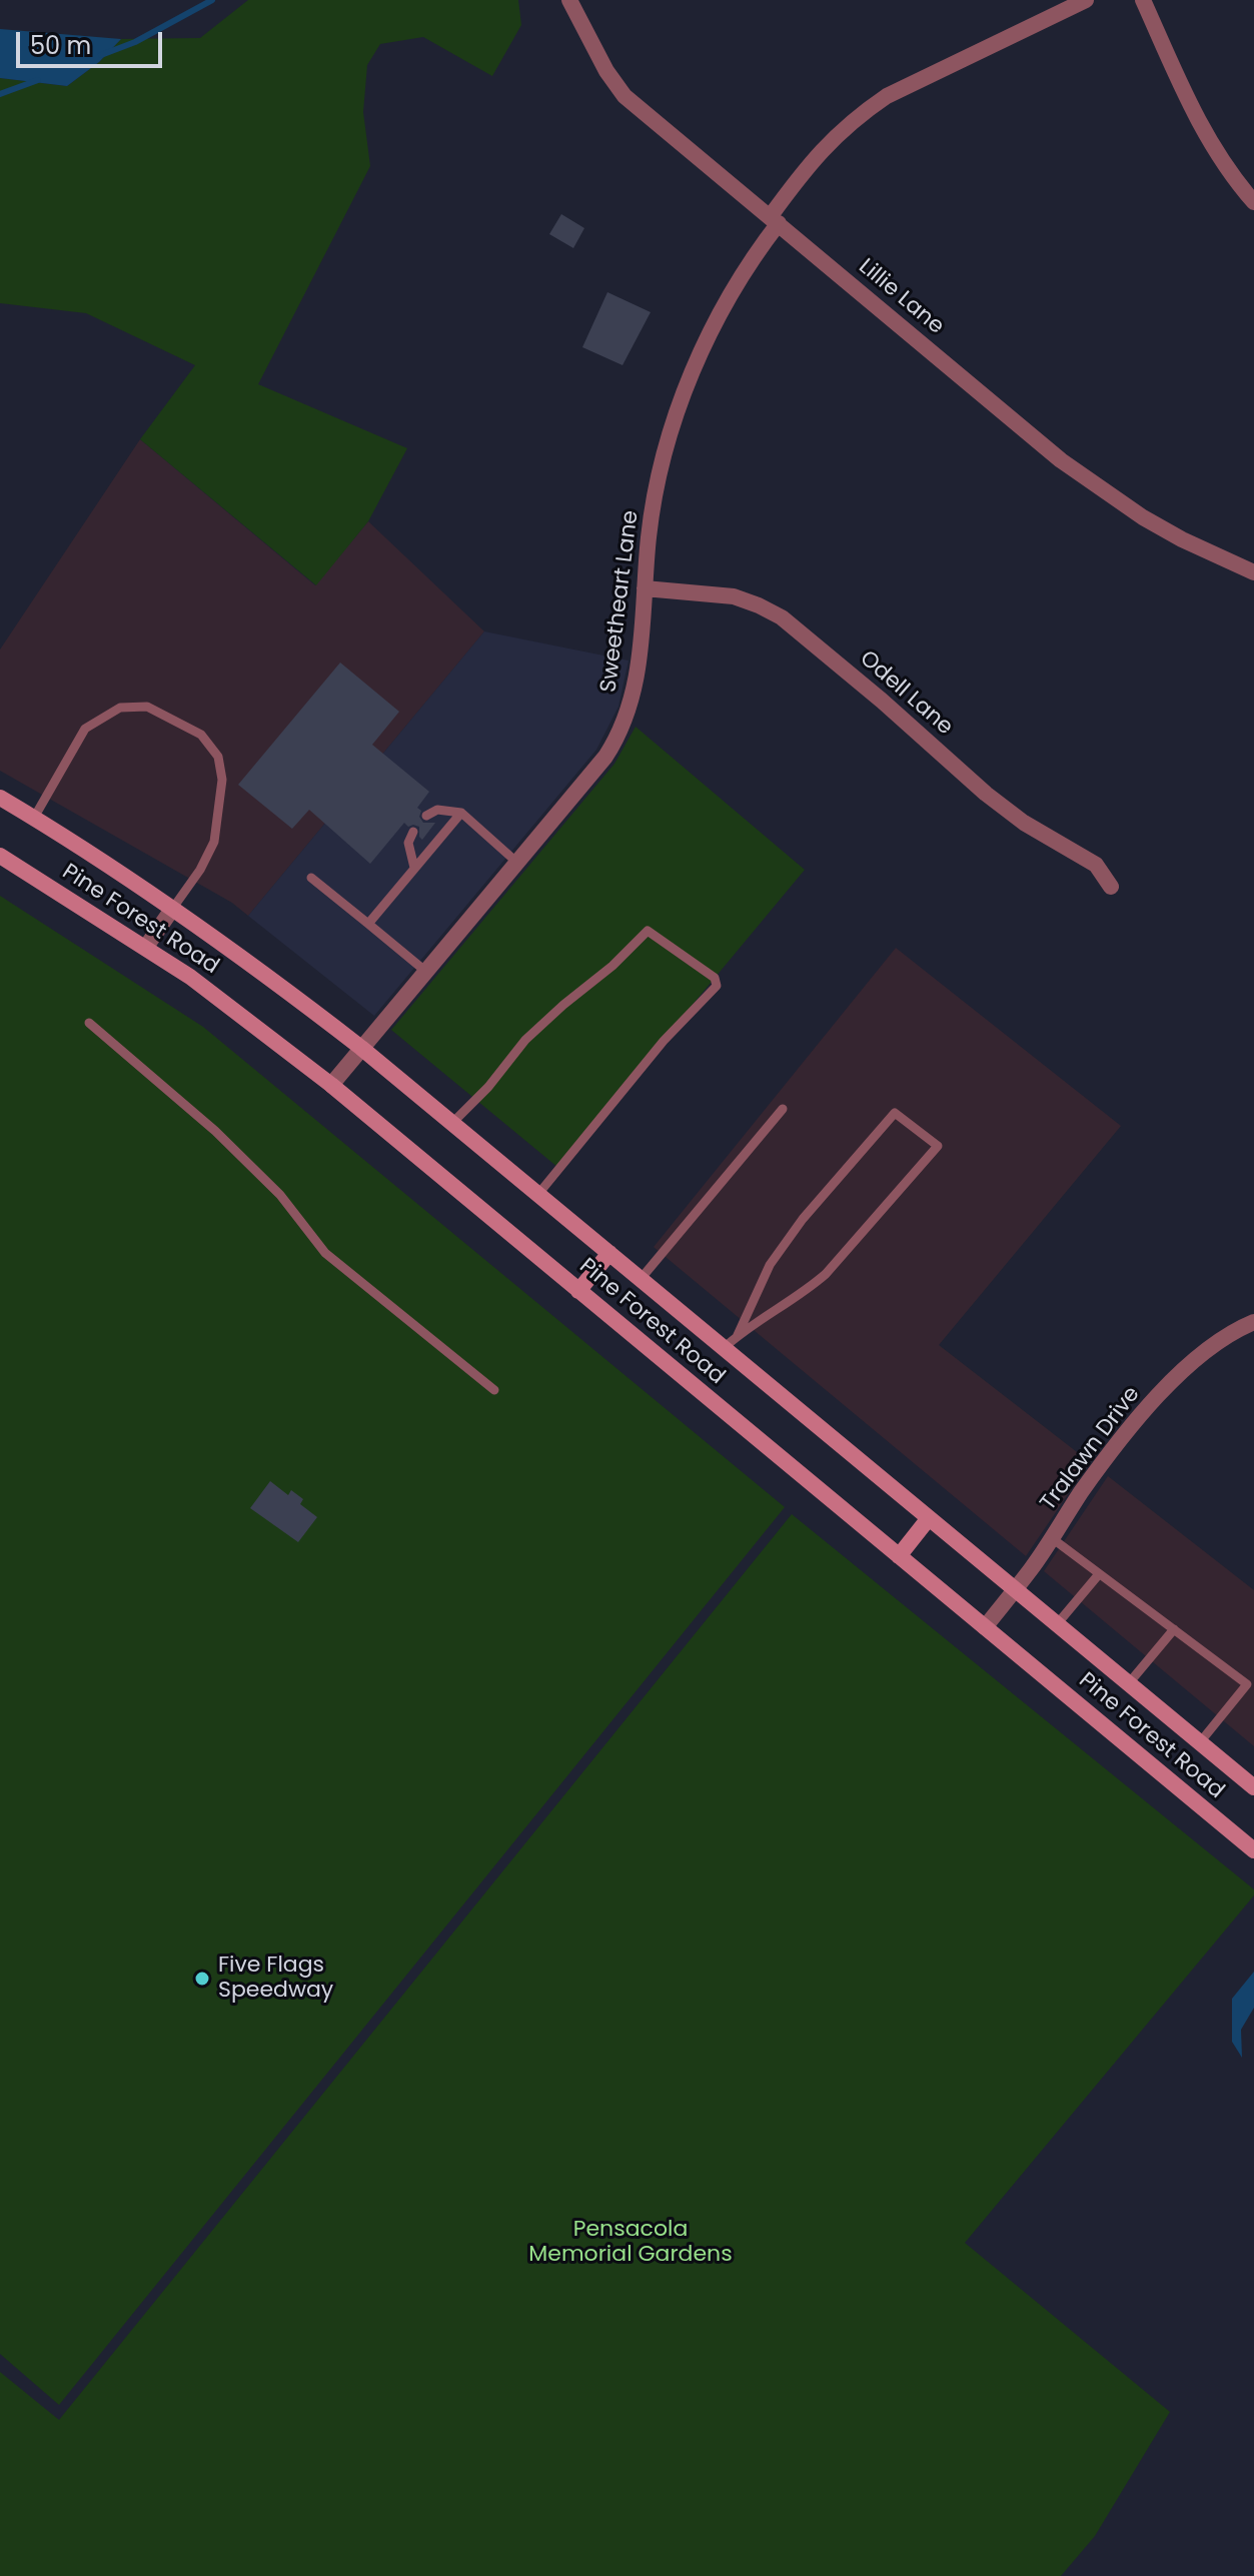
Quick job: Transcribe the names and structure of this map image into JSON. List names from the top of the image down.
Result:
{
  "streets": {
    "main road": ["Pine Forest Road"],
    "street": [
      "Lillie Lane",
      "Sweetheart Lane",
      "Odell Lane",
      "Tralawn Drive"
    ]
  },
  "crossings": [
    ["Lillie Lane", "Sweetheart Lane"],
    ["Sweetheart Lane", "Odell Lane"],
    ["Sweetheart Lane", "Pine Forest Road"],
    ["Pine Forest Road", "Tralawn Drive"]
  ],
  "parks": ["Pensacola Memorial Gardens"],
  "places": ["Five Flags Speedway"],
  "scale_bar": "50 m"
}
